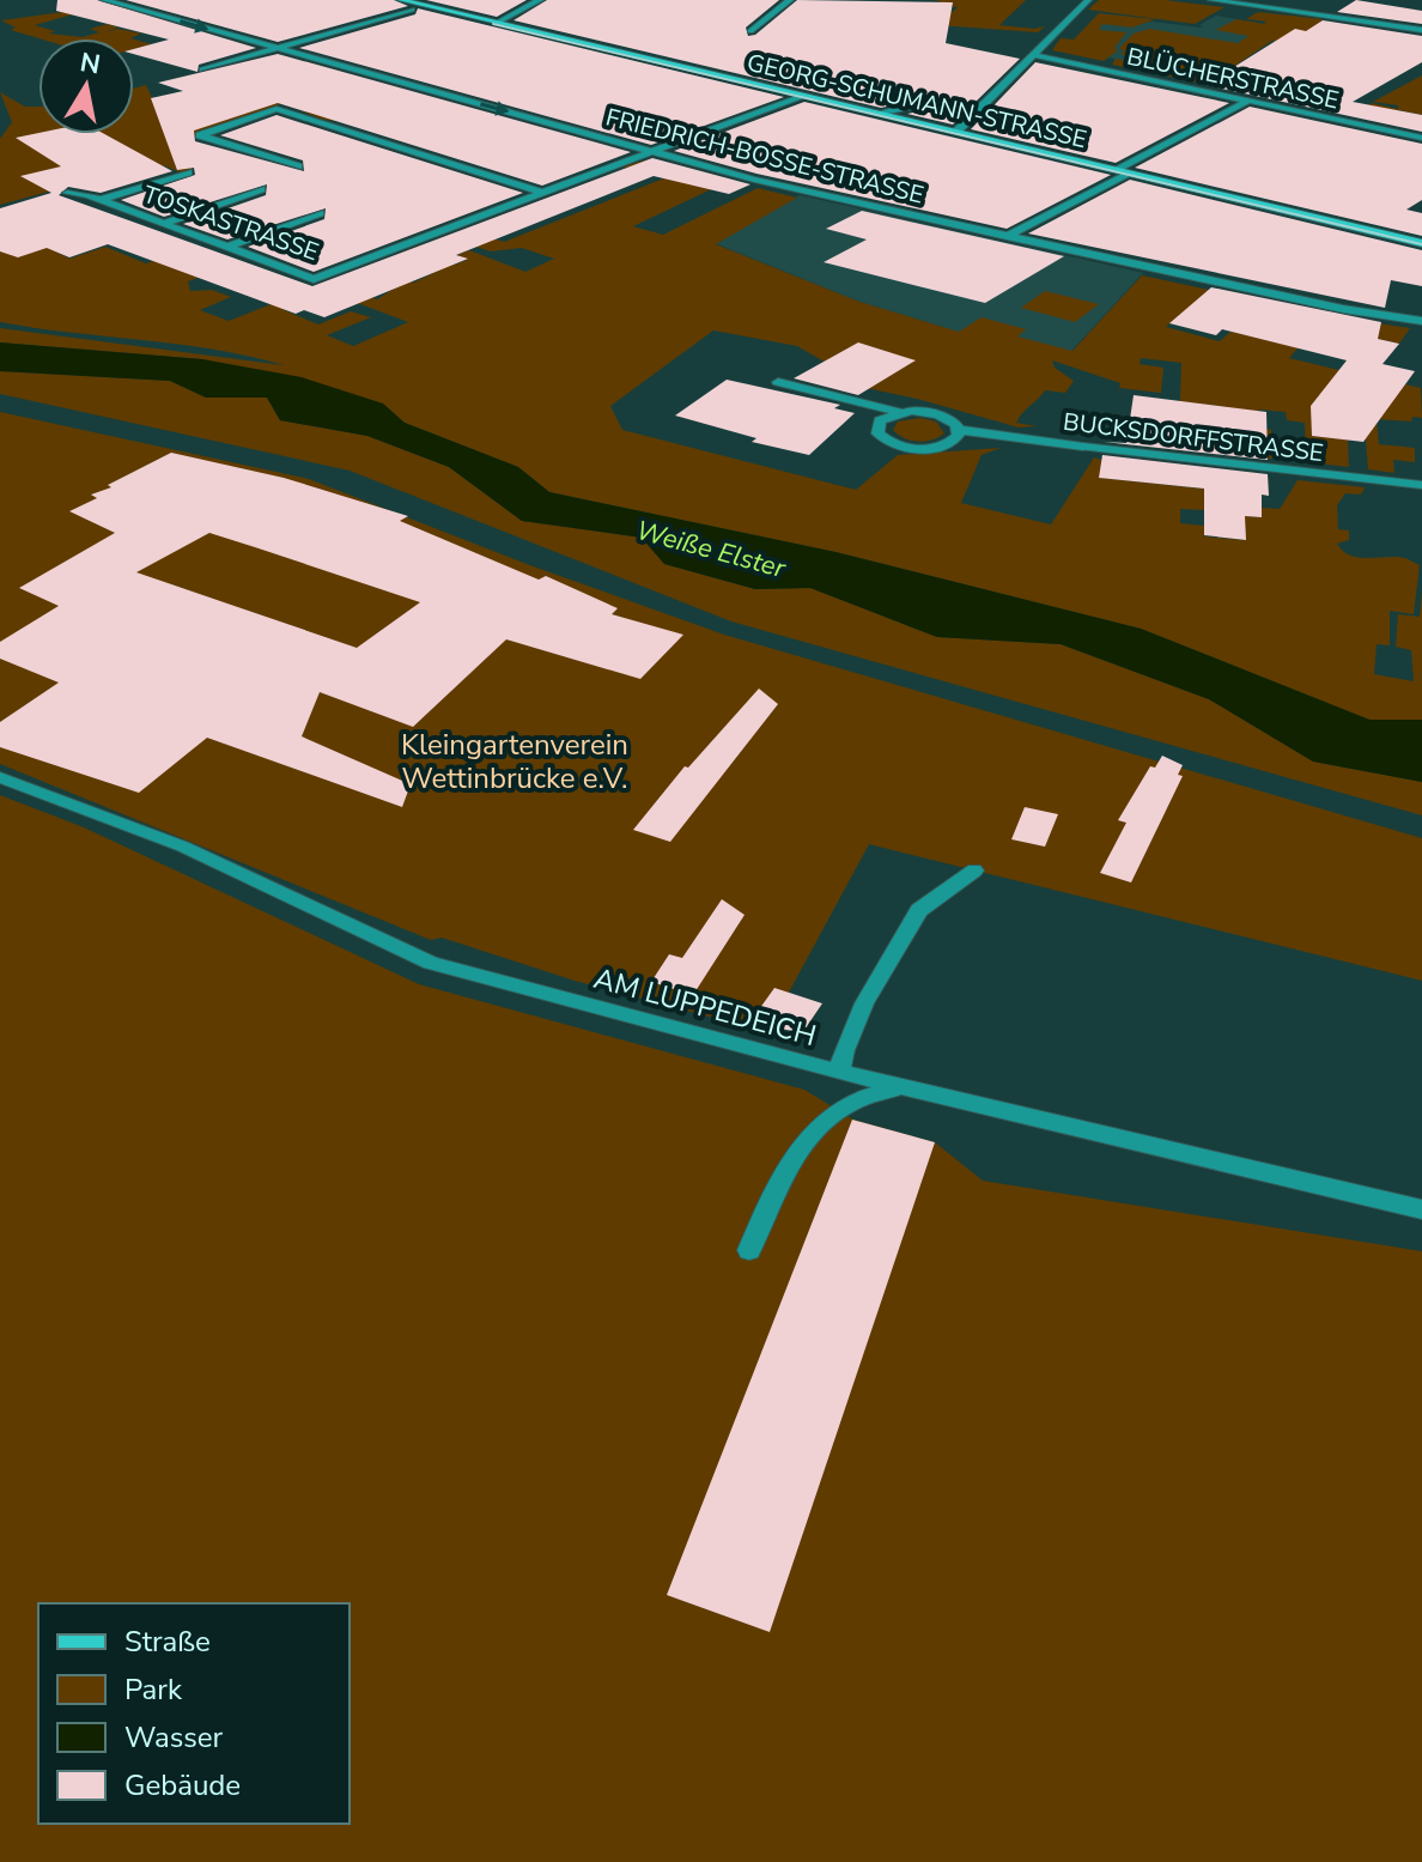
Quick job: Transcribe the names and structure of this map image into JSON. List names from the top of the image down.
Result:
{
  "streets": {
    "main road": ["GEORG-SCHUMANN-STRASSE"],
    "street": [
      "BLÜCHERSTRASSE",
      "FRIEDRICH-BOSSE-STRASSE",
      "TOSKASTRASSE",
      "BUCKSDORFFSTRASSE",
      "AM LUPPEDEICH"
    ]
  },
  "crossings": [
    ["GEORG-SCHUMANN-STRASSE", "TOSKASTRASSE"],
    ["FRIEDRICH-BOSSE-STRASSE", "TOSKASTRASSE"]
  ],
  "one_way": ["FRIEDRICH-BOSSE-STRASSE"],
  "water": ["Weiße Elster"],
  "parks": ["Kleingartenverein Wettinbrücke e.V."],
  "legend": [
    "Straße",
    "Park",
    "Wasser",
    "Gebäude"
  ],
  "north": "top"
}
